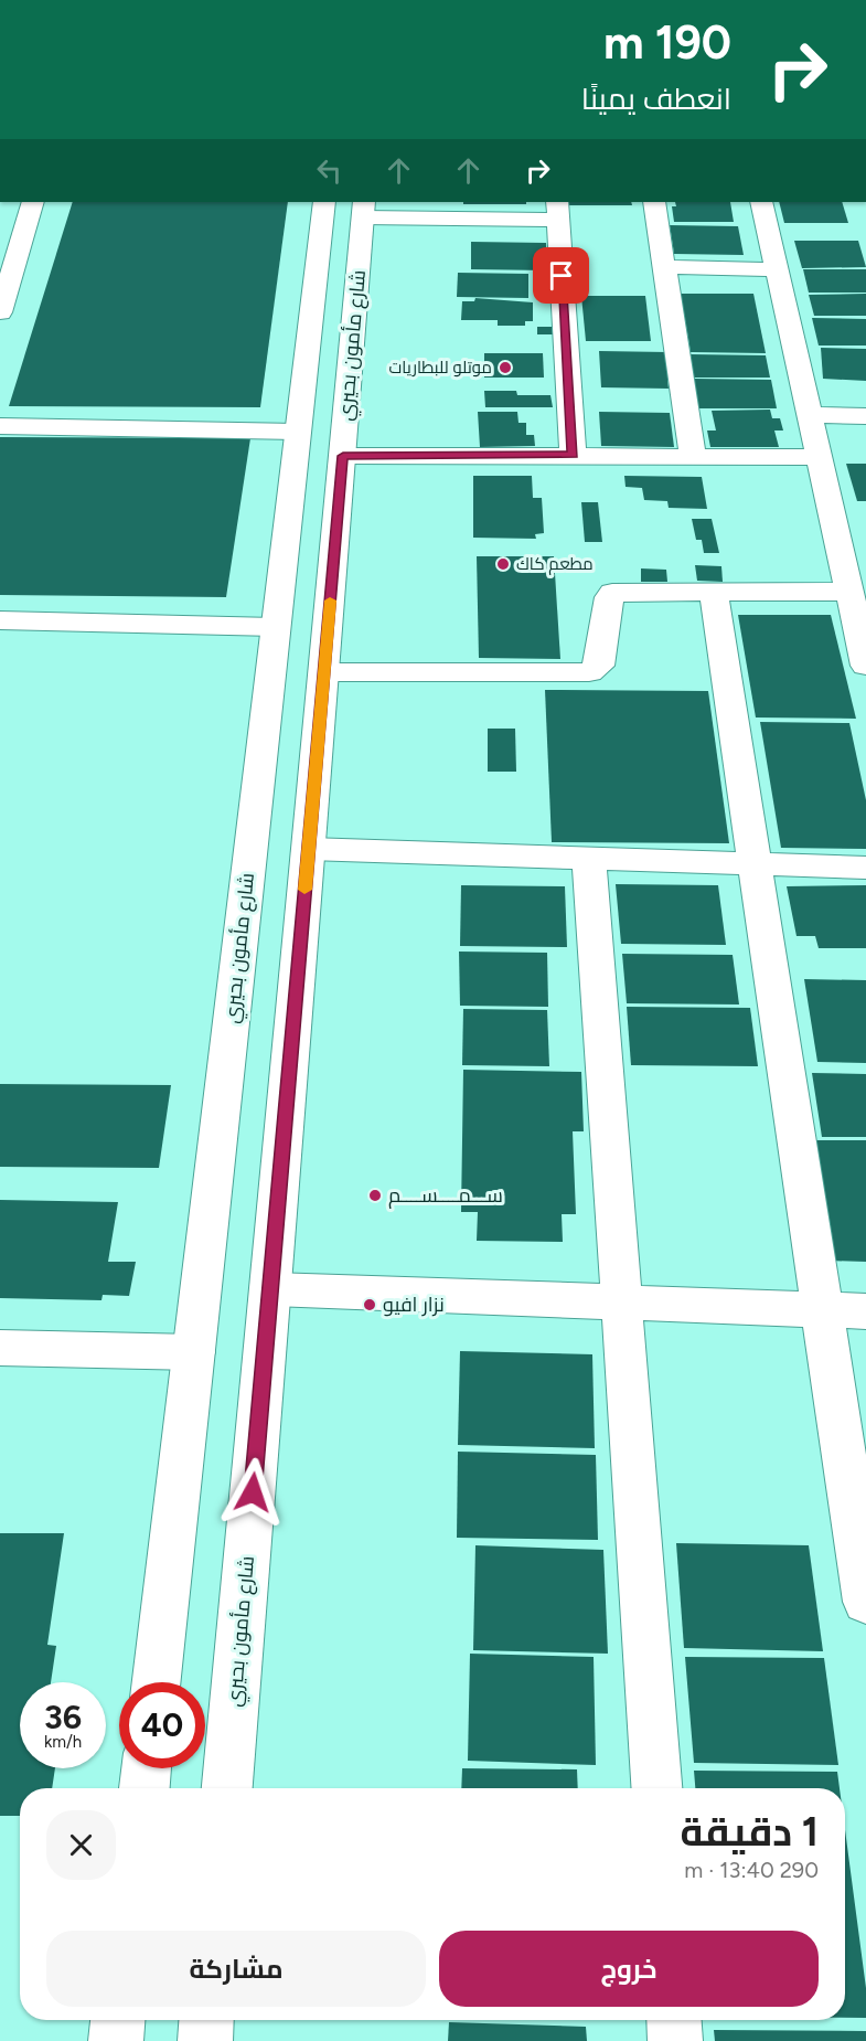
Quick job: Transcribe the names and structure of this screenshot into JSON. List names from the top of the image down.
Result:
{
  "streets": {
    "street": ["شارع مأمون بحيري"]
  },
  "places": [
    "موتلو للبطاريات",
    "مطعم كاك",
    "ســـمــــســــم",
    "نزار افيو"
  ],
  "page": {
    "turn": ["190 m", "انعطف يمينًا"],
    "speed": "36 km/h",
    "limit": "40",
    "heading": ["1 دقيقة", "290 m · 13:40"],
    "buttons": ["خروج", "مشاركة"]
  }
}
